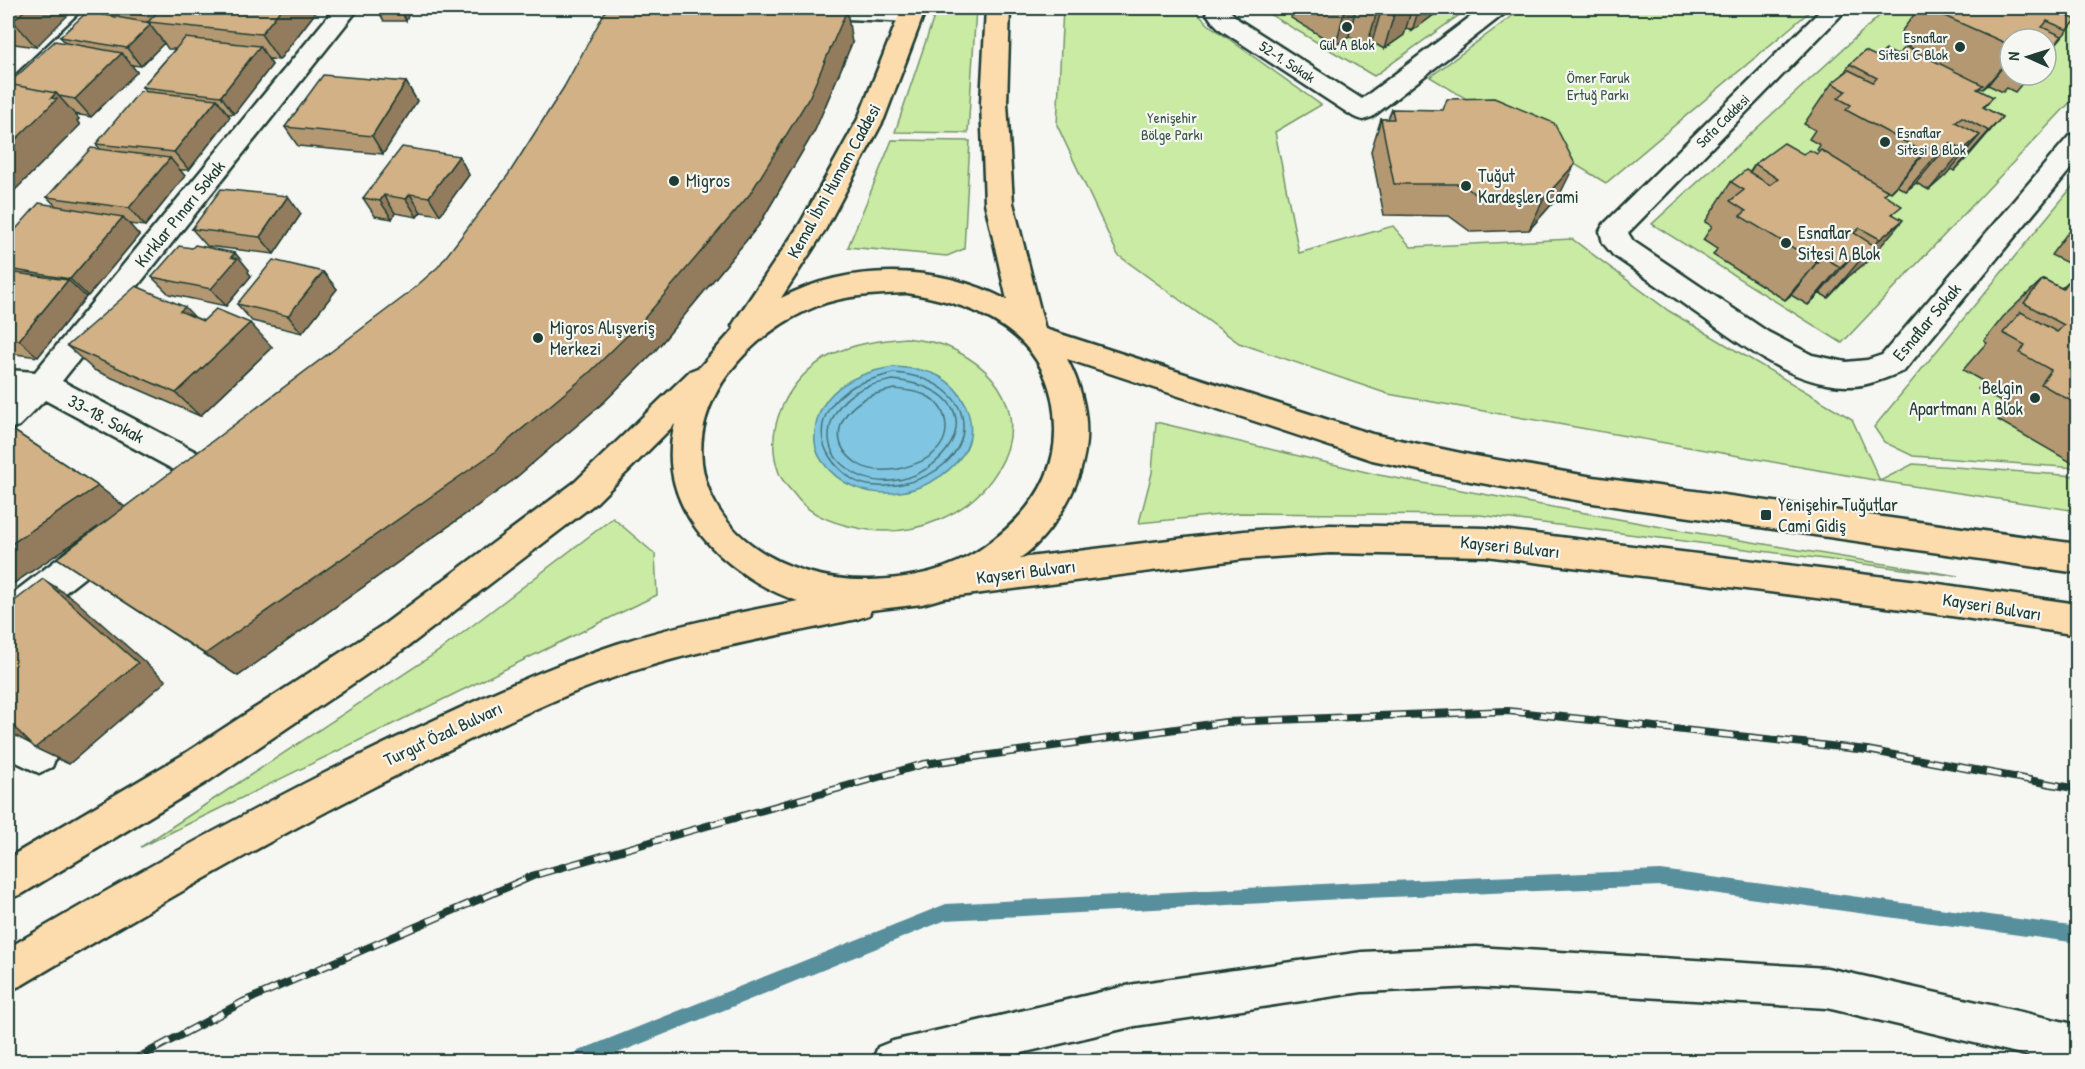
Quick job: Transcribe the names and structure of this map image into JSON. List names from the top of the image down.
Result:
{
  "streets": {
    "main road": ["Kemal İbni Humam Caddesi", "Kayseri Bulvarı", "Turgut Özal Bulvarı"],
    "street": [
      "52-1. Sokak",
      "Safa Caddesi",
      "Kırklar Pınarı Sokak",
      "Esnaflar Sokak",
      "33-18. Sokak"
    ]
  },
  "crossings": [
    ["Safa Caddesi", "Esnaflar Sokak"],
    ["Kırklar Pınarı Sokak", "33-18. Sokak"],
    ["Kayseri Bulvarı", "Turgut Özal Bulvarı"]
  ],
  "parks": ["Ömer Faruk Ertuğ Parkı", "Yenişehir Bölge Parkı"],
  "places": {
    "other": [
      "Gül A Blok",
      "Esnaflar Sitesi C Blok",
      "Esnaflar Sitesi B Blok",
      "Migros",
      "Tuğut Kardeşler Cami",
      "Esnaflar Sitesi A Blok",
      "Migros Alışveriş Merkezi",
      "Belgin Apartmanı A Blok"
    ],
    "transit": ["Yenişehir Tuğutlar Cami Gidiş"]
  },
  "north": "left"
}
